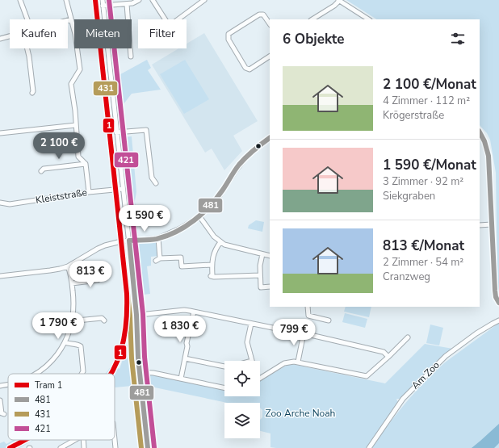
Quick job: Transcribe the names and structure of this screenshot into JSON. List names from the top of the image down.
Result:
{
  "streets": {
    "street": ["Kleiststraße", "Am Zoo"]
  },
  "parks": ["Zoo Arche Noah"],
  "lines": [
    "tram line 1",
    "transit line 421",
    "transit line 431",
    "transit line 481"
  ],
  "legend": [
    "Tram 1",
    "481",
    "431",
    "421"
  ],
  "page": {
    "chip": ["Kaufen", "Mieten", "Filter"],
    "heading": "6 Objekte",
    "list": [
      {
        "name": "2 100 €/Monat",
        "note": "4 Zimmer · 112 m² · Krögerstraße"
      },
      {
        "name": "1 590 €/Monat",
        "note": "3 Zimmer · 92 m² · Siekgraben"
      },
      {
        "name": "813 €/Monat",
        "note": "2 Zimmer · 54 m² · Cranzweg"
      }
    ],
    "price": [
      "2 100 €",
      "1 590 €",
      "813 €",
      "1 790 €",
      "1 830 €",
      "799 €"
    ]
  }
}
